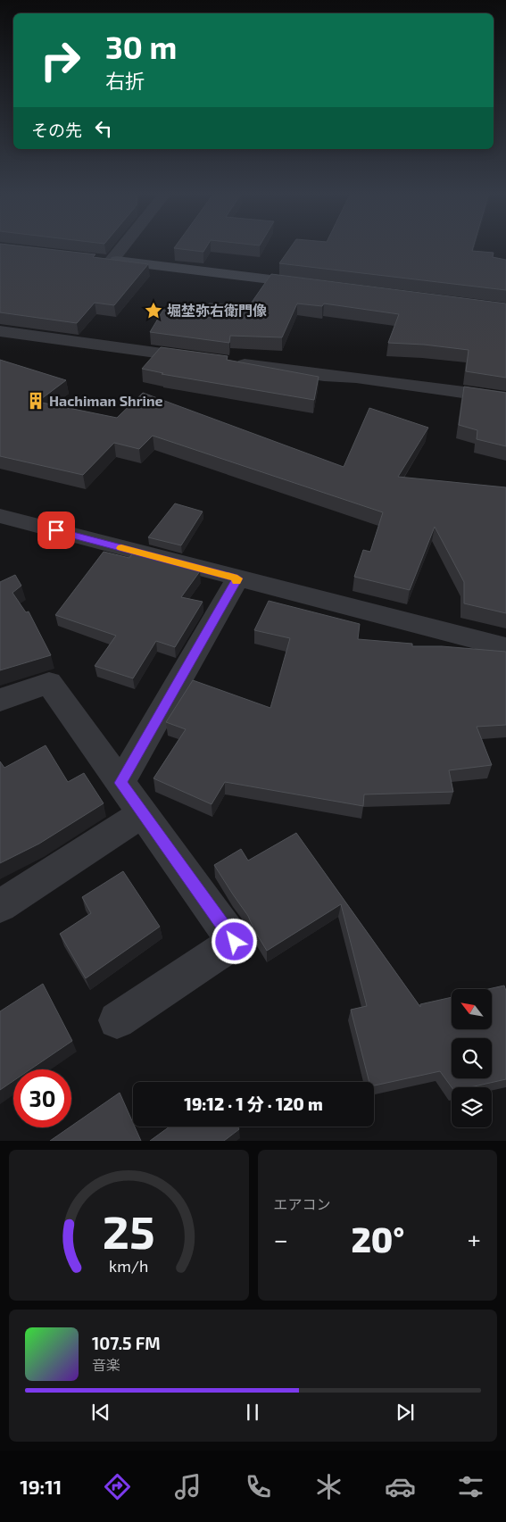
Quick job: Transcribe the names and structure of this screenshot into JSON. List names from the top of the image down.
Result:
{
  "places": {
    "place": ["堀埜弥右衛門像"],
    "building": ["Hachiman Shrine"]
  },
  "north": "top left",
  "page": {
    "turn": ["30 m", "右折"],
    "then": "その先",
    "limit": "30",
    "trip": "19:12 · 1 分 · 120 m",
    "tile": "エアコン",
    "heat": ["−", "20°", "+"],
    "song": ["107.5 FM", "音楽"],
    "tabs": "19:11",
    "gauge": ["25", "km/h"]
  }
}
